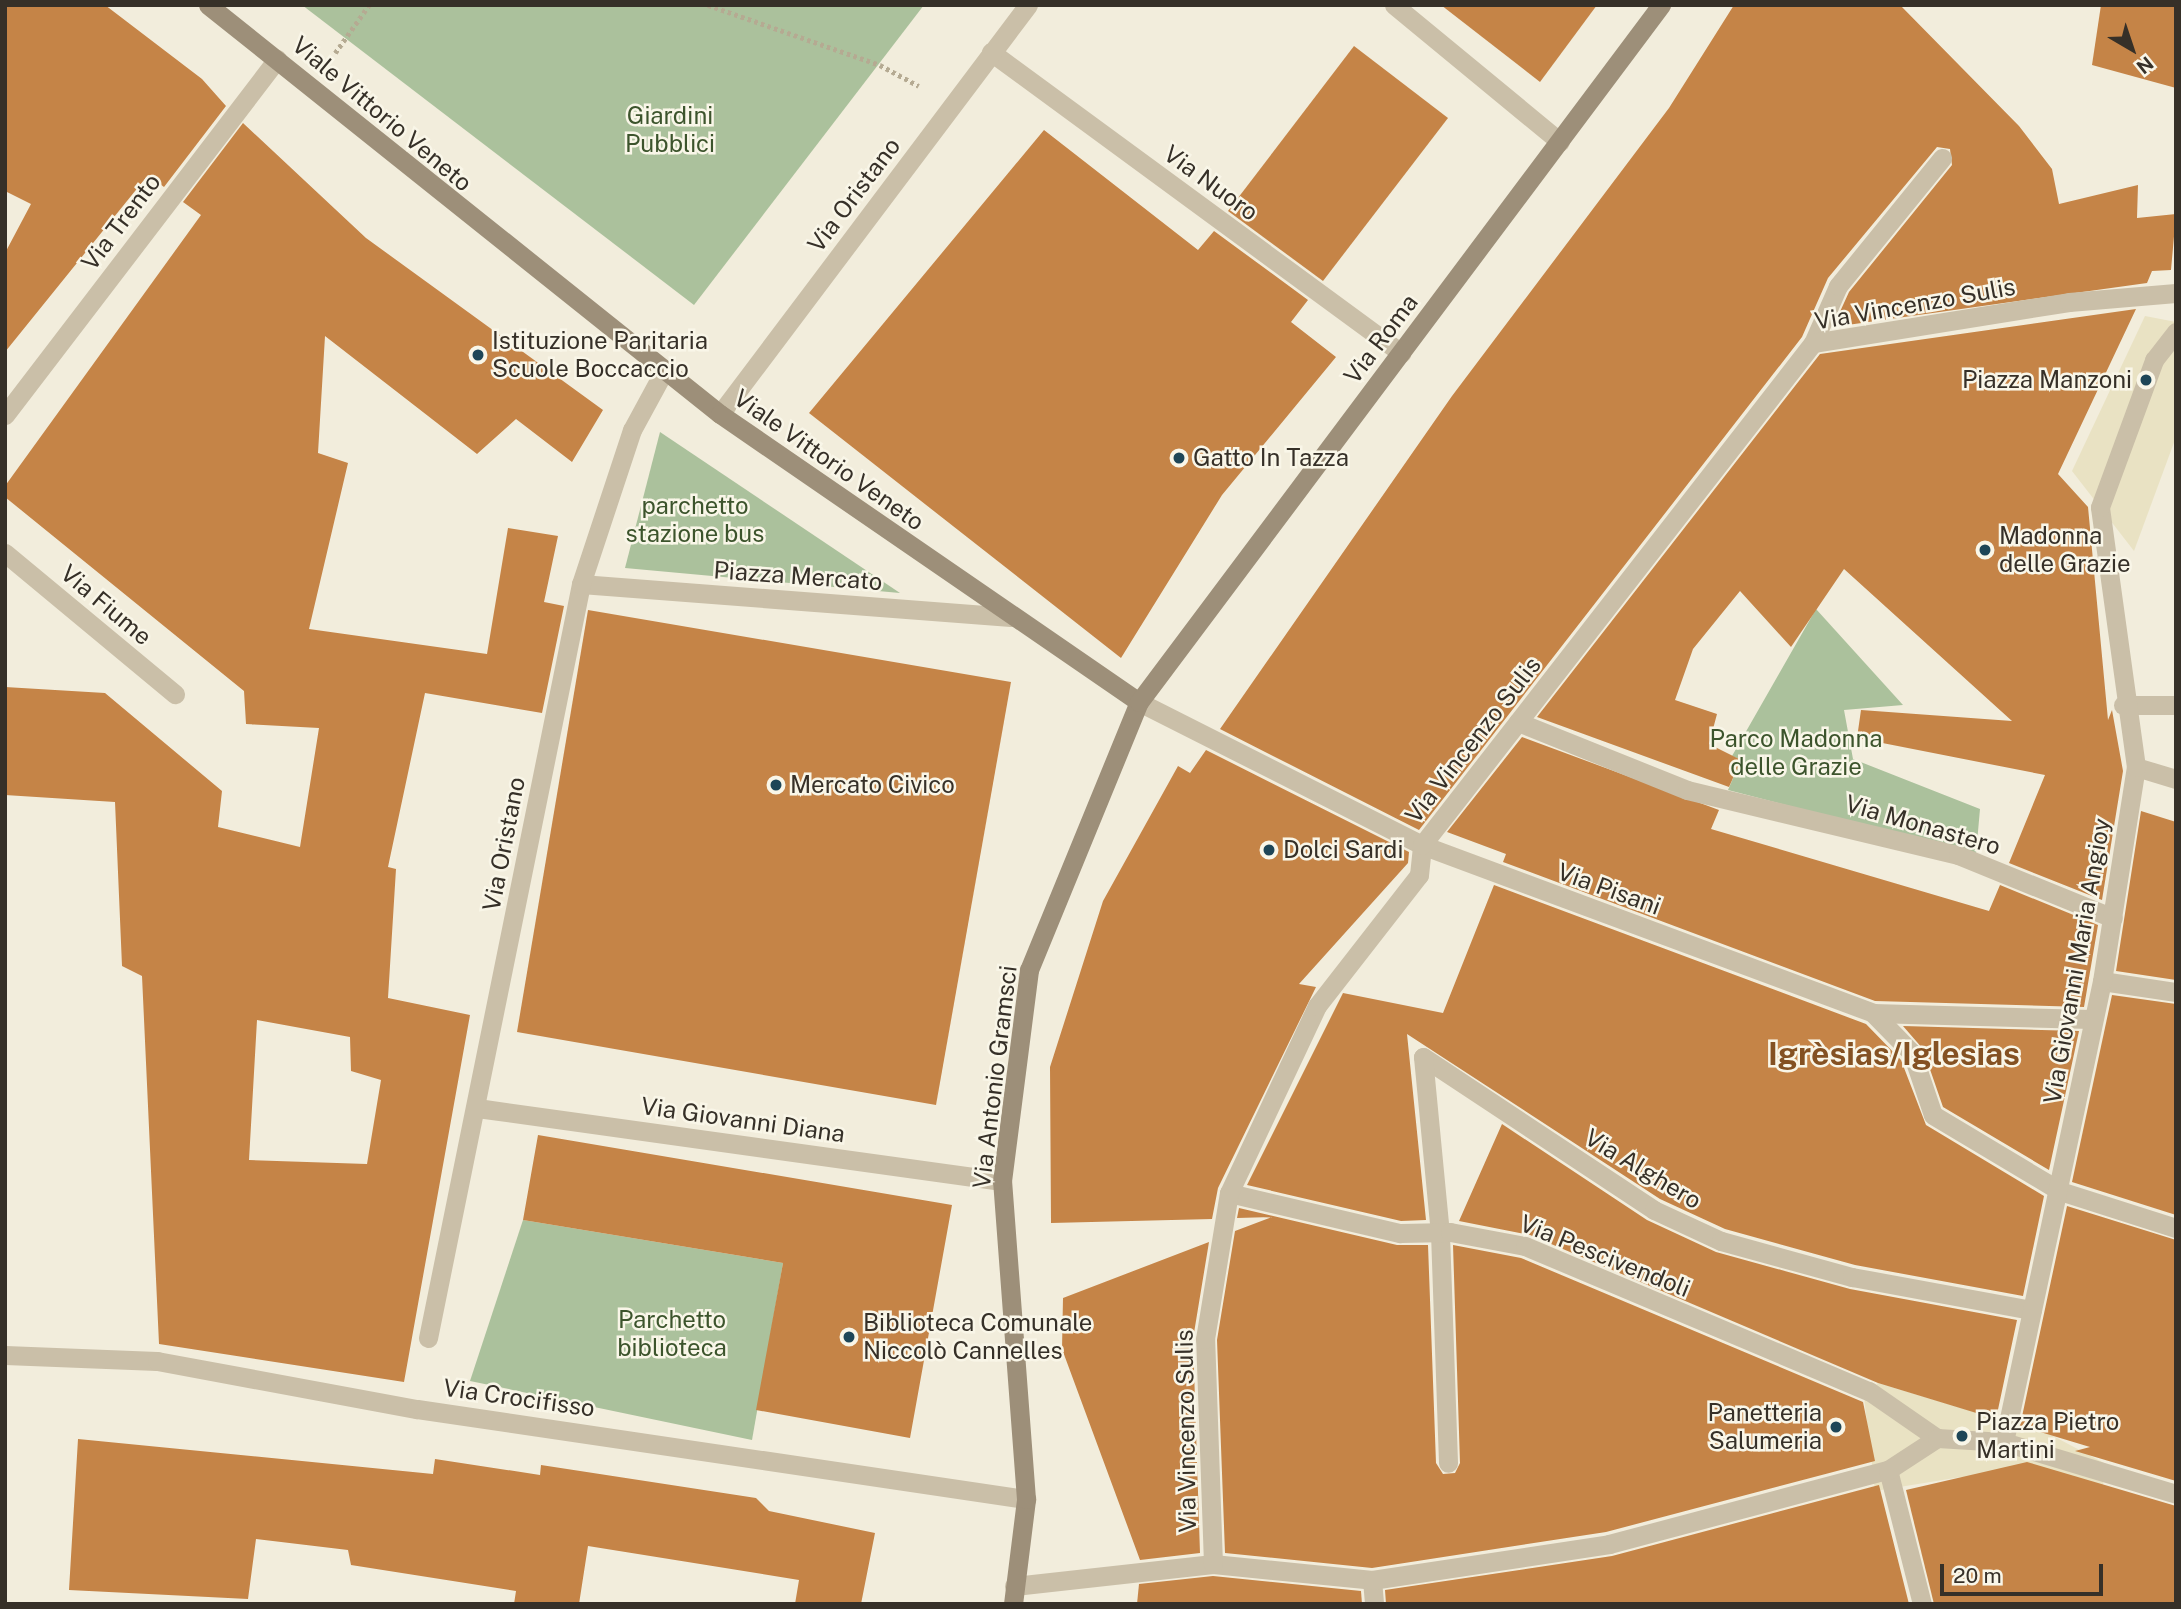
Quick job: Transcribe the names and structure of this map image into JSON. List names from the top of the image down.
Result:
{
  "streets": {
    "main road": ["Viale Vittorio Veneto", "Via Roma", "Via Antonio Gramsci"],
    "street": [
      "Via Nuoro",
      "Via Oristano",
      "Via Trento",
      "Via Vincenzo Sulis",
      "Piazza Mercato",
      "Via Fiume",
      "Via Monastero",
      "Via Pisani",
      "Via Giovanni Maria Angioy",
      "Via Giovanni Diana",
      "Via Alghero",
      "Via Pescivendoli",
      "Via Crocifisso"
    ]
  },
  "crossings": [
    ["Viale Vittorio Veneto", "Via Oristano"],
    ["Viale Vittorio Veneto", "Via Trento"],
    ["Viale Vittorio Veneto", "Via Roma"],
    ["Viale Vittorio Veneto", "Piazza Mercato"],
    ["Viale Vittorio Veneto", "Via Pisani"],
    ["Viale Vittorio Veneto", "Via Antonio Gramsci"],
    ["Via Nuoro", "Via Oristano"],
    ["Via Nuoro", "Via Roma"],
    ["Via Oristano", "Piazza Mercato"],
    ["Via Oristano", "Via Giovanni Diana"],
    ["Via Vincenzo Sulis", "Via Monastero"],
    ["Via Vincenzo Sulis", "Via Pisani"],
    ["Via Vincenzo Sulis", "Via Pescivendoli"],
    ["Via Roma", "Via Pisani"],
    ["Via Roma", "Via Antonio Gramsci"],
    ["Via Monastero", "Via Giovanni Maria Angioy"],
    ["Via Pisani", "Via Giovanni Maria Angioy"],
    ["Via Pisani", "Via Antonio Gramsci"],
    ["Via Giovanni Maria Angioy", "Via Alghero"],
    ["Via Antonio Gramsci", "Via Giovanni Diana"],
    ["Via Antonio Gramsci", "Via Crocifisso"],
    ["Via Alghero", "Via Pescivendoli"]
  ],
  "districts": ["Igrèsias/Iglesias"],
  "parks": [
    "Giardini Pubblici",
    "parchetto stazione bus",
    "Parco Madonna delle Grazie",
    "Parchetto biblioteca"
  ],
  "places": [
    "Istituzione Paritaria Scuole Boccaccio",
    "Piazza Manzoni",
    "Gatto In Tazza",
    "Madonna delle Grazie",
    "Mercato Civico",
    "Dolci Sardi",
    "Biblioteca Comunale Niccolò Cannelles",
    "Panetteria Salumeria",
    "Piazza Pietro Martini"
  ],
  "scale_bar": "20 m",
  "north": "bottom right"
}
